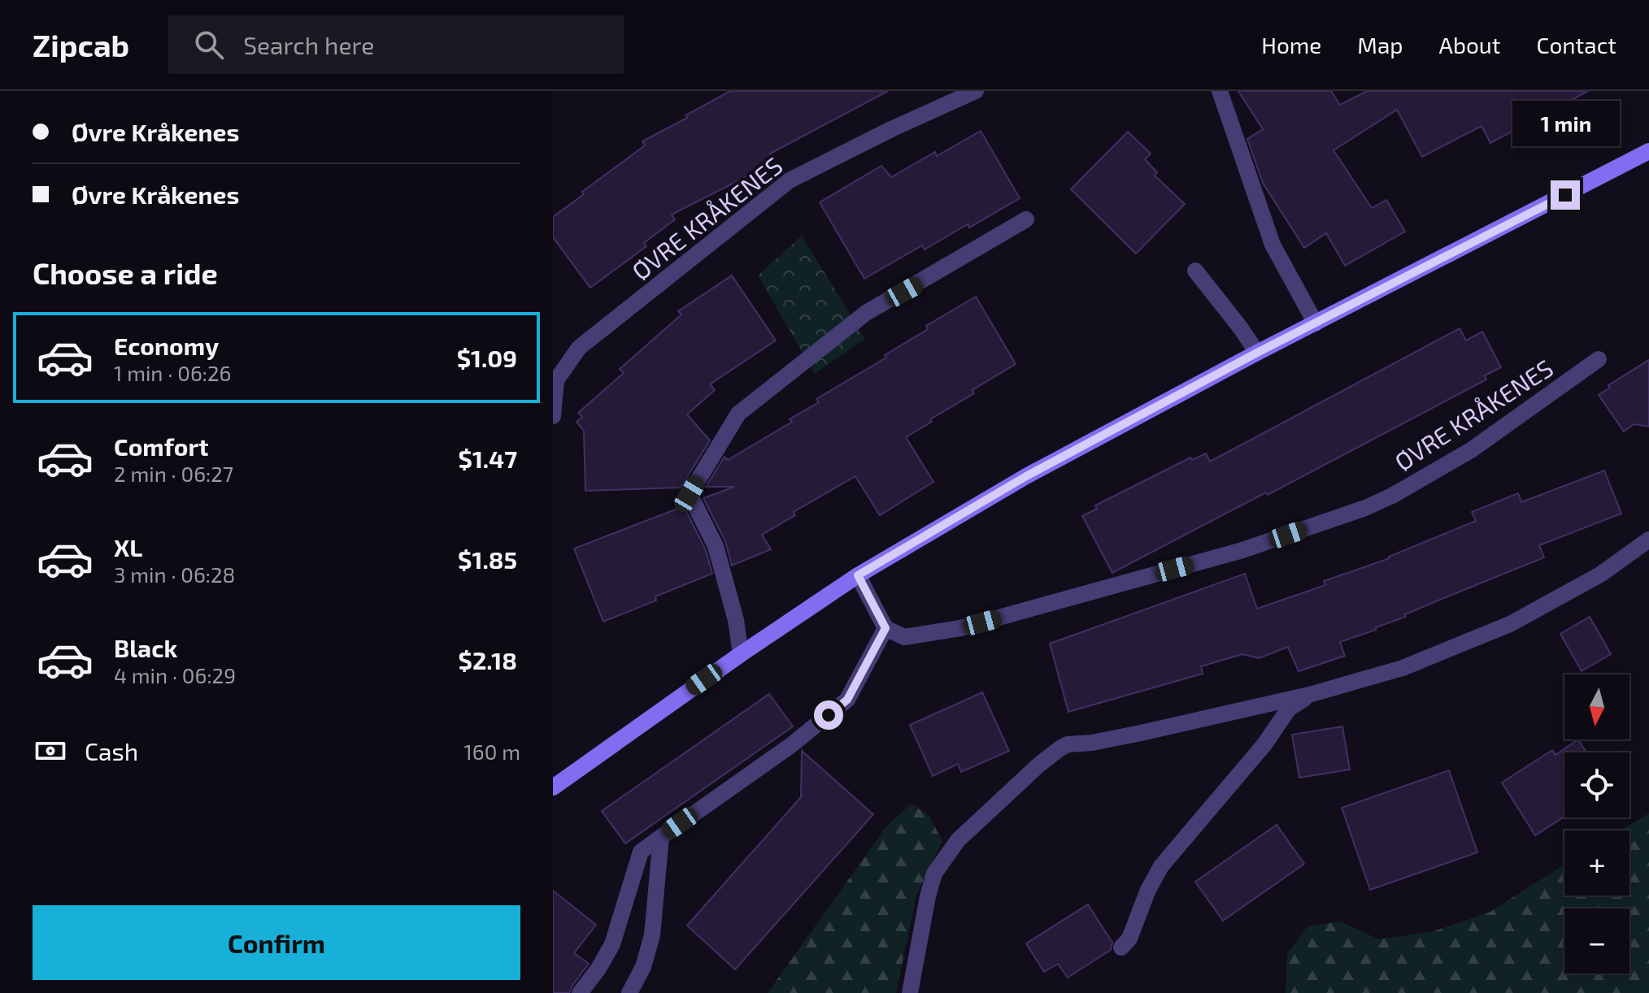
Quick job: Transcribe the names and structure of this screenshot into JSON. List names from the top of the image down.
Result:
{
  "streets": {
    "street": ["ØVRE KRÅKENES"]
  },
  "north": "bottom",
  "page": {
    "header": "Zipcab",
    "search": "Search here",
    "nav": [
      "Home",
      "Map",
      "About",
      "Contact"
    ],
    "banner": ["Øvre Kråkenes", "Øvre Kråkenes"],
    "bubble": "1 min",
    "heading": "Choose a ride",
    "list": [
      {
        "name": "Economy",
        "note": "1 min · 06:26",
        "value": "$1.09"
      },
      {
        "name": "Comfort",
        "note": "2 min · 06:27",
        "value": "$1.47"
      },
      {
        "name": "XL",
        "note": "3 min · 06:28",
        "value": "$1.85"
      },
      {
        "name": "Black",
        "note": "4 min · 06:29",
        "value": "$2.18"
      }
    ],
    "map_buttons": ["+", "−"],
    "pay": ["Cash", "160 m"],
    "buttons": "Confirm"
  }
}
